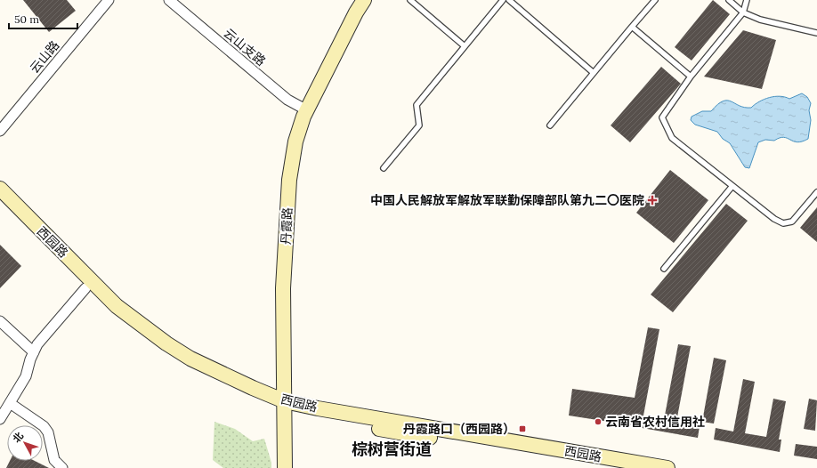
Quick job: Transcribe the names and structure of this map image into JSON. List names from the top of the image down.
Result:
{
  "streets": {
    "main road": ["丹霞路", "西园路"],
    "street": ["云山支路", "云山路"]
  },
  "crossings": [
    ["云山支路", "丹霞路"],
    ["丹霞路", "西园路"]
  ],
  "districts": ["棕树营街道"],
  "places": {
    "health": ["中国人民解放军解放军联勤保障部队第九二〇医院"],
    "other": ["云南省农村信用社"],
    "transit": ["丹霞路口（西园路）"]
  },
  "scale_bar": "50 m",
  "north": "top left"
}
